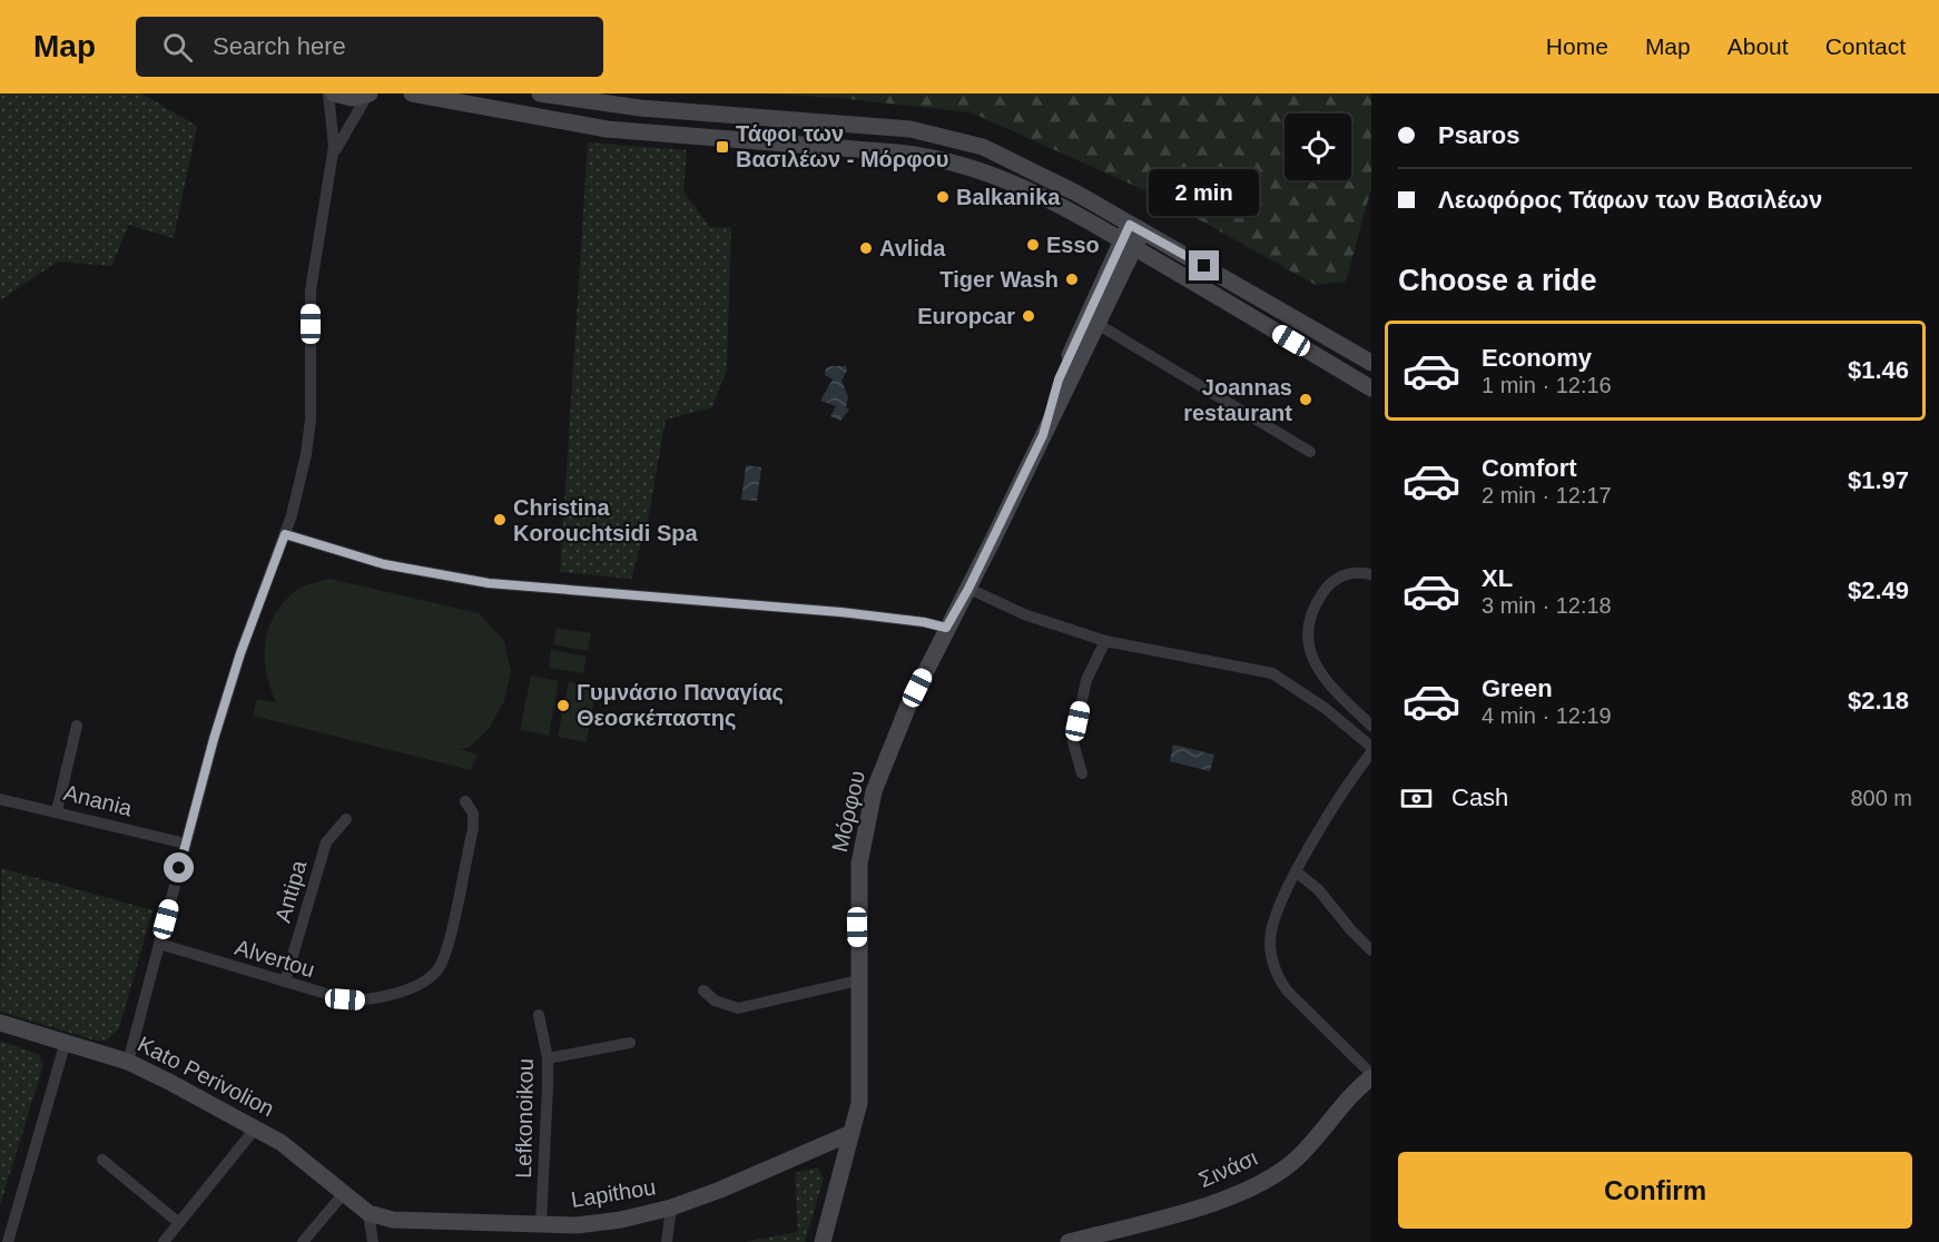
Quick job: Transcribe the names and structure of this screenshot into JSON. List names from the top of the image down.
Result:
{
  "streets": {
    "street": [
      "Anania",
      "Μόρφου",
      "Antipa",
      "Alvertou",
      "Kato Perivolion",
      "Lefkonoikou",
      "Σινάσι",
      "Lapithou"
    ]
  },
  "crossings": [
    ["Μόρφου", "Lapithou"],
    ["Antipa", "Alvertou"],
    ["Kato Perivolion", "Lapithou"],
    ["Lefkonoikou", "Lapithou"]
  ],
  "places": {
    "transit": ["Τάφοι των Βασιλέων - Μόρφου"],
    "other": [
      "Balkanika",
      "Esso",
      "Avlida",
      "Tiger Wash",
      "Europcar",
      "Joannas restaurant",
      "Christina Korouchtsidi Spa",
      "Γυμνάσιο Παναγίας Θεοσκέπαστης"
    ]
  },
  "page": {
    "header": "Map",
    "search": "Search here",
    "nav": [
      "Home",
      "Map",
      "About",
      "Contact"
    ],
    "banner": ["Psaros", "Λεωφόρος Τάφων των Βασιλέων"],
    "bubble": "2 min",
    "heading": "Choose a ride",
    "list": [
      {
        "name": "Economy",
        "note": "1 min · 12:16",
        "value": "$1.46"
      },
      {
        "name": "Comfort",
        "note": "2 min · 12:17",
        "value": "$1.97"
      },
      {
        "name": "XL",
        "note": "3 min · 12:18",
        "value": "$2.49"
      },
      {
        "name": "Green",
        "note": "4 min · 12:19",
        "value": "$2.18"
      }
    ],
    "pay": ["Cash", "800 m"],
    "buttons": "Confirm"
  }
}
